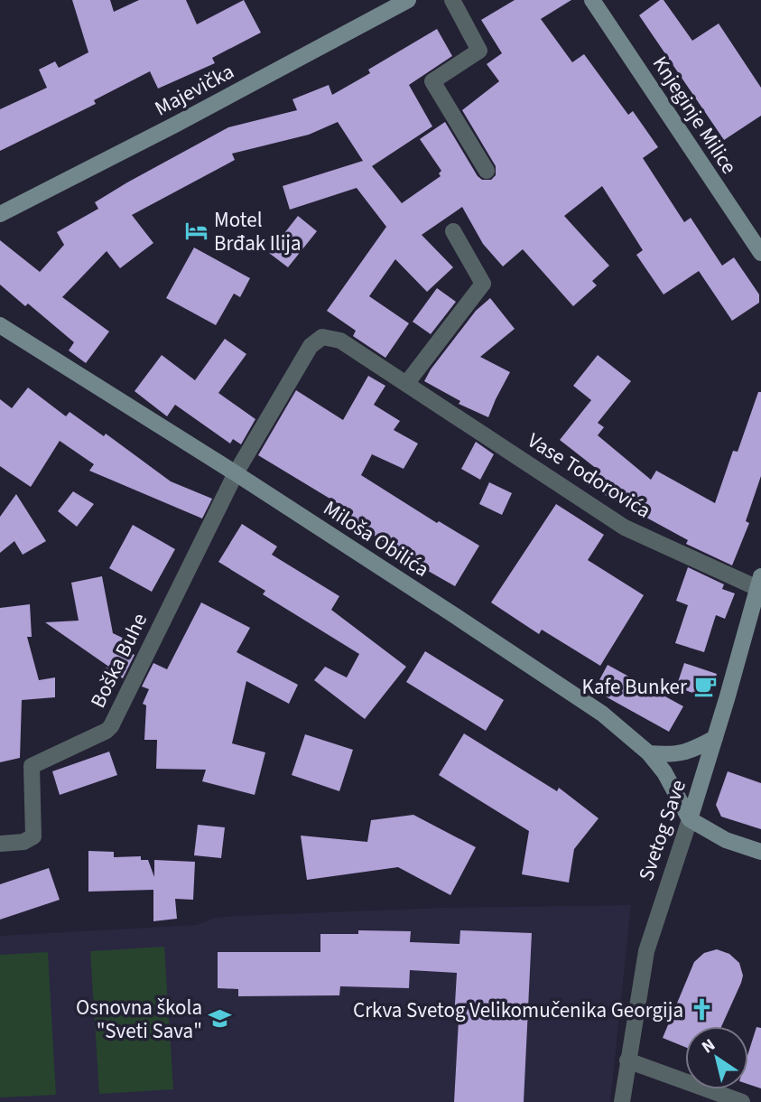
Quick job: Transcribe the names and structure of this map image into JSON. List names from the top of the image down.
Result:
{
  "streets": {
    "street": [
      "Majevička",
      "Knjeginje Milice",
      "Vase Todorovića",
      "Miloša Obilića",
      "Boška Buhe",
      "Svetog Save"
    ]
  },
  "crossings": [
    ["Vase Todorovića", "Miloša Obilića"],
    ["Vase Todorovića", "Boška Buhe"],
    ["Vase Todorovića", "Svetog Save"],
    ["Miloša Obilića", "Boška Buhe"],
    ["Miloša Obilića", "Svetog Save"]
  ],
  "places": {
    "hotel": ["Motel Brđak Ilija"],
    "cafe": ["Kafe Bunker"],
    "church": ["Crkva Svetog Velikomučenika Georgija"],
    "school or university": ["Osnovna škola \"Sveti Sava\""]
  },
  "north": "top left"
}
